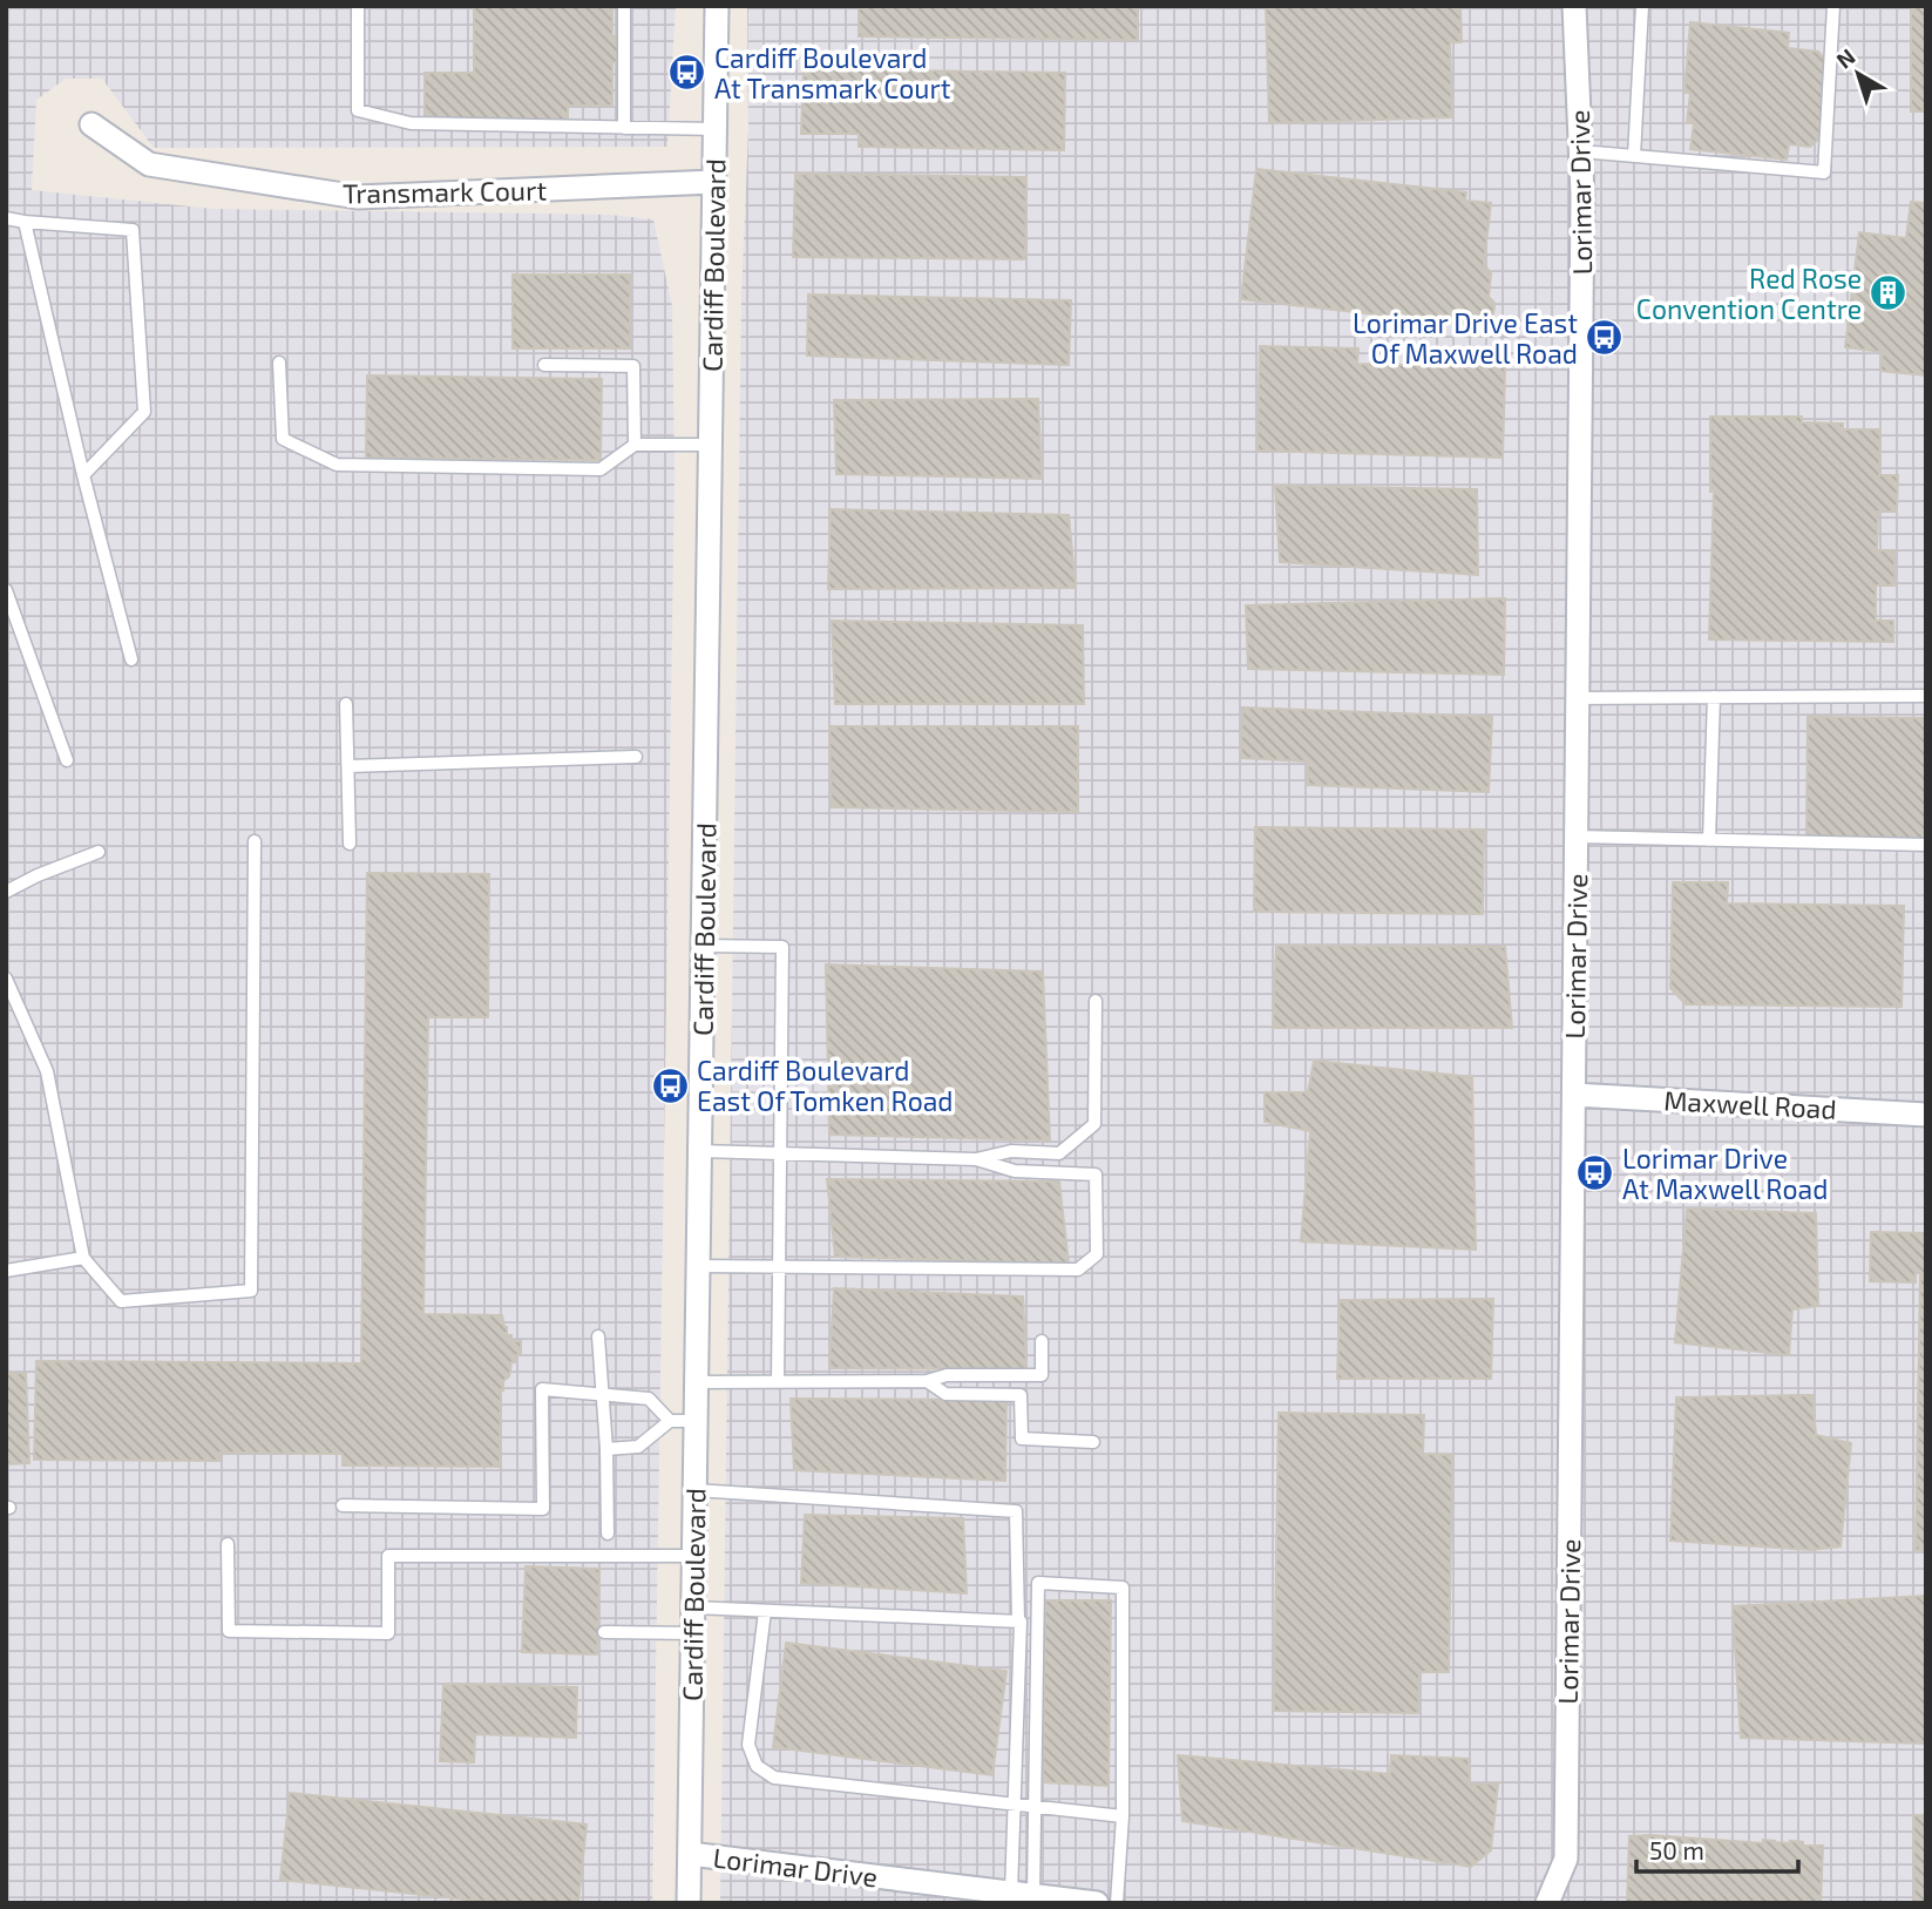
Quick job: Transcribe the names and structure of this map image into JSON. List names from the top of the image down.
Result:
{
  "streets": {
    "street": [
      "Transmark Court",
      "Lorimar Drive",
      "Cardiff Boulevard",
      "Maxwell Road"
    ]
  },
  "crossings": [
    ["Transmark Court", "Cardiff Boulevard"],
    ["Lorimar Drive", "Cardiff Boulevard"],
    ["Lorimar Drive", "Maxwell Road"]
  ],
  "places": {
    "bus stop": [
      "Cardiff Boulevard At Transmark Court",
      "Lorimar Drive East Of Maxwell Road",
      "Cardiff Boulevard East Of Tomken Road",
      "Lorimar Drive At Maxwell Road"
    ],
    "building": ["Red Rose Convention Centre"]
  },
  "scale_bar": "50 m",
  "north": "top left"
}
